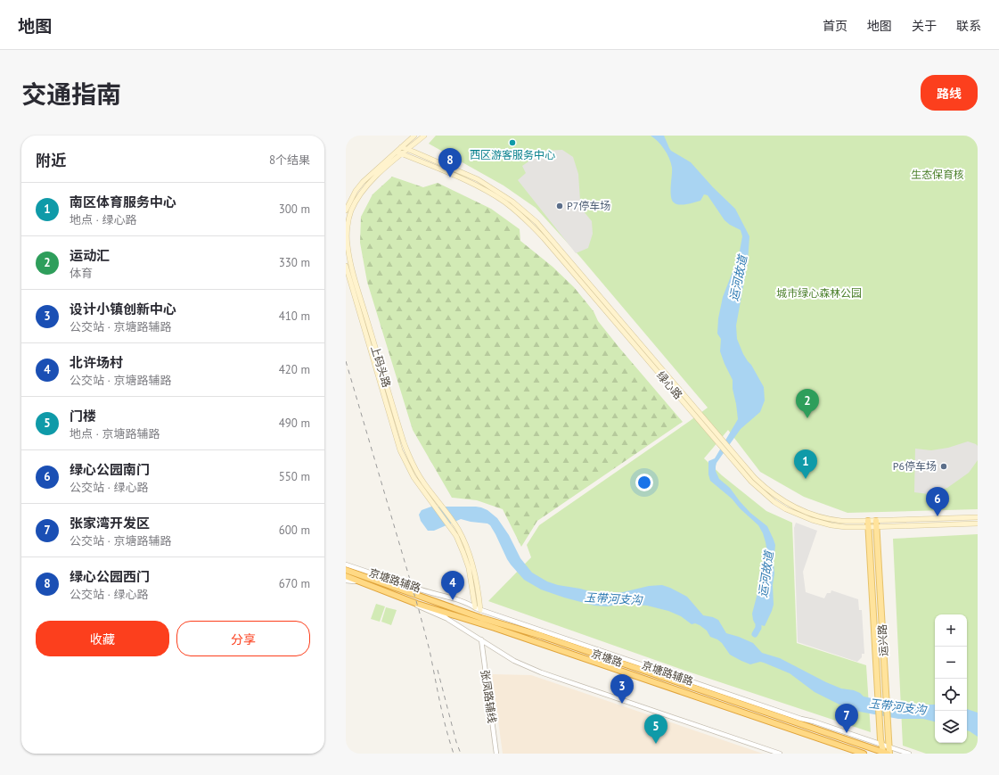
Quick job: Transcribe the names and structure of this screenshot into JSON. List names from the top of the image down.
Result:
{
  "streets": {
    "highway": ["京塘路"],
    "main road": ["上码头路", "绿心路", "运兴路"],
    "street": ["京塘路辅路", "张凤路辅线"]
  },
  "crossings": [
    ["上码头路", "绿心路"],
    ["上码头路", "京塘路辅路"],
    ["绿心路", "运兴路"],
    ["京塘路辅路", "运兴路"],
    ["京塘路辅路", "京塘路"],
    ["京塘路辅路", "张凤路辅线"],
    ["运兴路", "京塘路"]
  ],
  "water": ["运河故道", "玉带河支沟"],
  "parks": ["生态保育核", "城市绿心森林公园"],
  "places": ["西区游客服务中心", "P7停车场", "P6停车场"],
  "page": {
    "header": "地图",
    "nav": [
      "首页",
      "地图",
      "关于",
      "联系"
    ],
    "title": "交通指南",
    "buttons": [
      "路线",
      ["收藏", "分享"]
    ],
    "heading": ["附近", "8个结果"],
    "pins": [
      "8",
      "2",
      "1",
      "6",
      "4",
      "3",
      "7",
      "5"
    ],
    "list": [
      {
        "mark": "1",
        "name": "南区体育服务中心",
        "note": "地点 · 绿心路",
        "value": "300 m"
      },
      {
        "mark": "2",
        "name": "运动汇",
        "note": "体育",
        "value": "330 m"
      },
      {
        "mark": "3",
        "name": "设计小镇创新中心",
        "note": "公交站 · 京塘路辅路",
        "value": "410 m"
      },
      {
        "mark": "4",
        "name": "北许场村",
        "note": "公交站 · 京塘路辅路",
        "value": "420 m"
      },
      {
        "mark": "5",
        "name": "门楼",
        "note": "地点 · 京塘路辅路",
        "value": "490 m"
      },
      {
        "mark": "6",
        "name": "绿心公园南门",
        "note": "公交站 · 绿心路",
        "value": "550 m"
      },
      {
        "mark": "7",
        "name": "张家湾开发区",
        "note": "公交站 · 京塘路辅路",
        "value": "600 m"
      },
      {
        "mark": "8",
        "name": "绿心公园西门",
        "note": "公交站 · 绿心路",
        "value": "670 m"
      }
    ],
    "map_buttons": ["+", "−"]
  }
}
